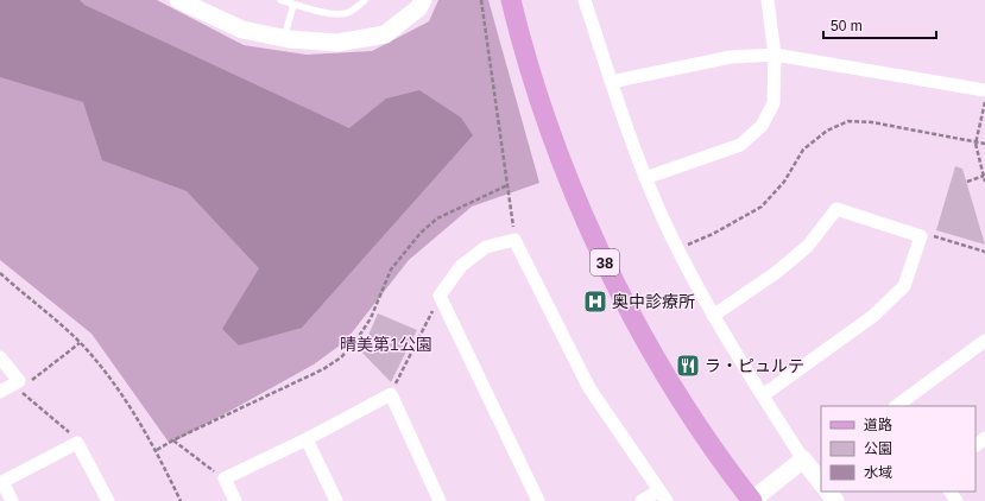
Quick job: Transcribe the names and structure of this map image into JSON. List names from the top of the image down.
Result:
{
  "streets": {
    "main road": ["38"]
  },
  "parks": ["晴美第1公園"],
  "places": {
    "hospital": ["奥中診療所"],
    "restaurant": ["ラ・ピュルテ"]
  },
  "legend": ["道路", "公園", "水域"],
  "scale_bar": "50 m"
}
